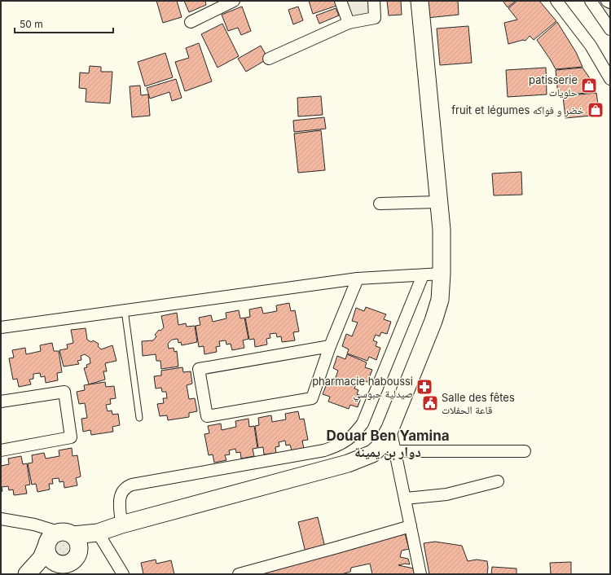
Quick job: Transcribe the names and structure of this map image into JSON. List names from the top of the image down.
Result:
{
  "districts": ["Douar Ben Yamina دوار بن يمينة"],
  "places": {
    "shop": ["patisserie حلويات", "fruit et légumes خضر و فواكه"],
    "pharmacy": ["pharmacie haboussi صيدلية حبوسي"],
    "public building": ["Salle des fêtes قاعة الحفلات"]
  },
  "scale_bar": "50 m"
}
